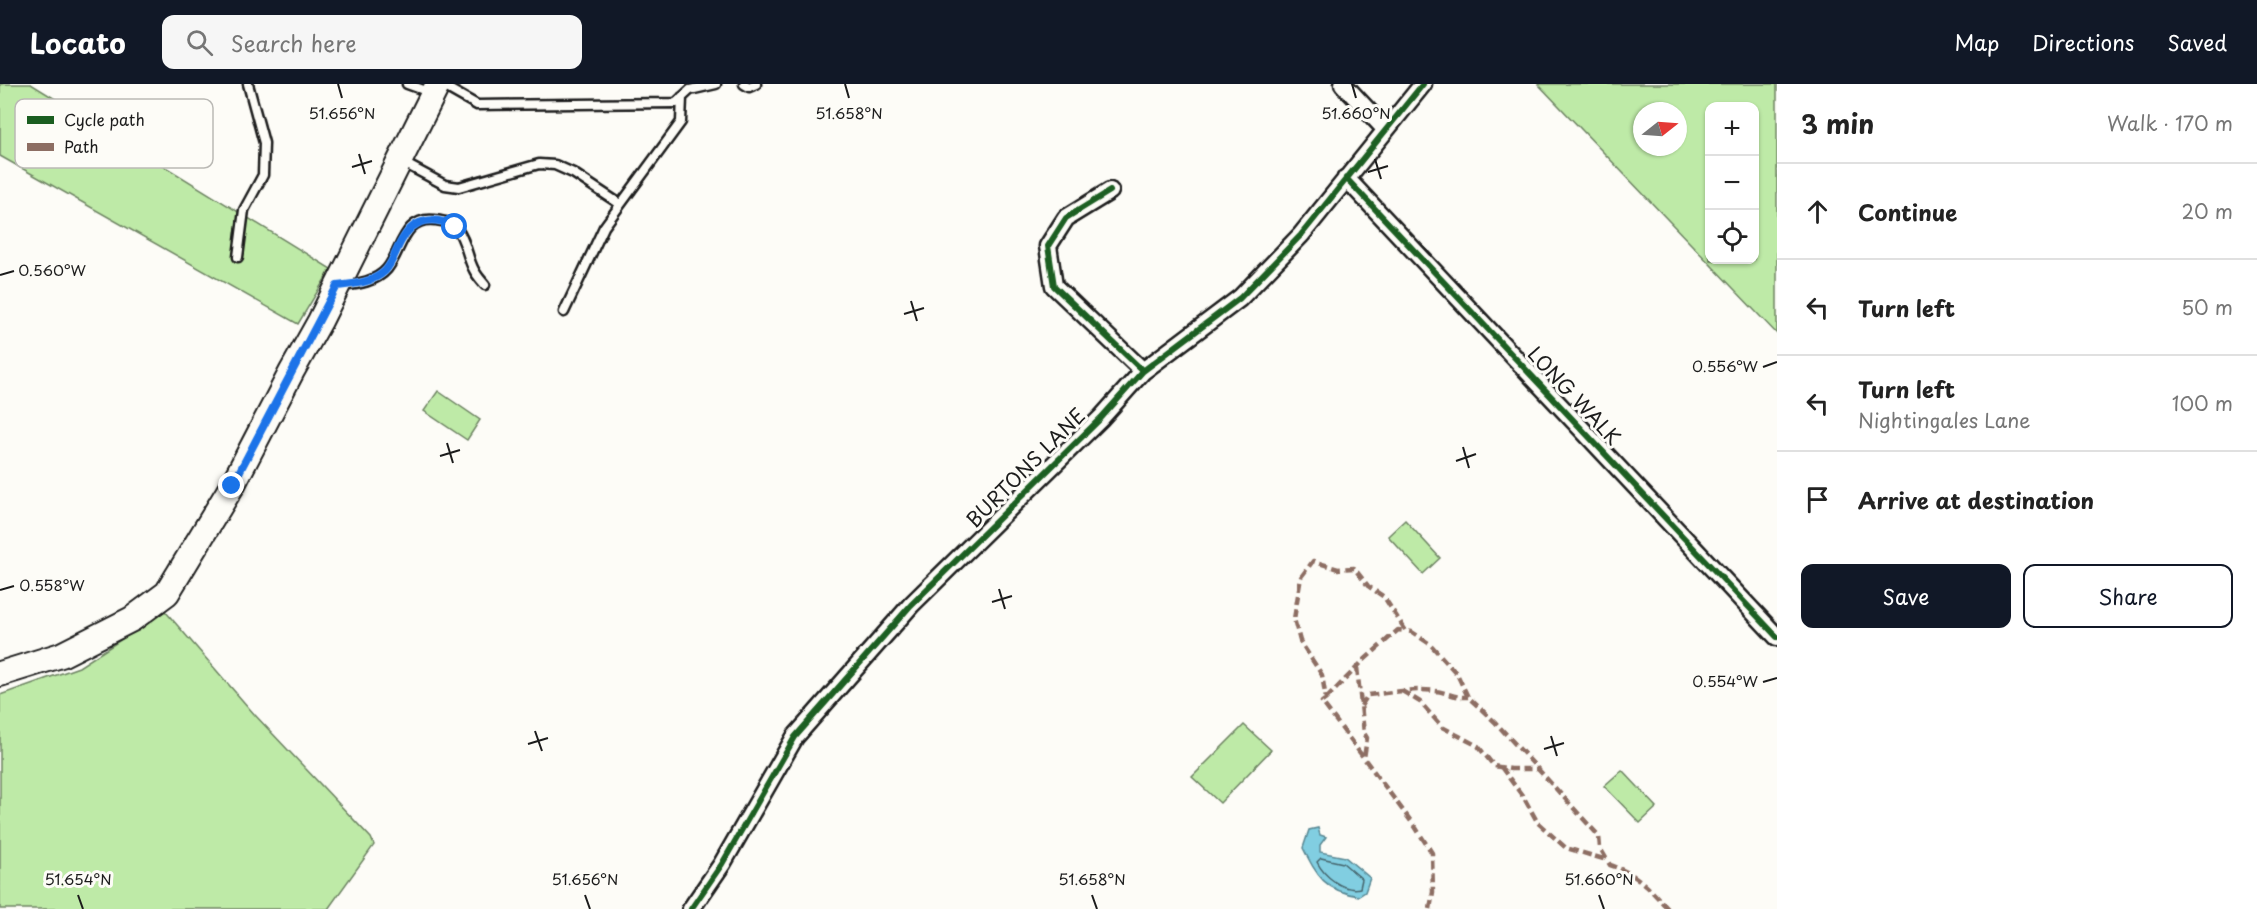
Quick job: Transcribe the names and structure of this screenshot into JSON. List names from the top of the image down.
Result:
{
  "streets": {
    "street": ["LONG WALK", "BURTONS LANE"]
  },
  "crossings": [
    ["LONG WALK", "BURTONS LANE"]
  ],
  "legend": ["Cycle path", "Path"],
  "north": "right",
  "page": {
    "header": "Locato",
    "search": "Search here",
    "nav": ["Map", "Directions", "Saved"],
    "heading": ["3 min", "Walk · 170 m"],
    "map_buttons": ["+", "−"],
    "list": [
      ["Continue", "20 m"],
      ["Turn left", "50 m"],
      ["Turn left", "Nightingales Lane", "100 m"],
      "Arrive at destination"
    ],
    "buttons": ["Save", "Share"]
  },
  "coordinates": [
    "51.656°N",
    "51.658°N",
    "51.660°N",
    "0.560°W",
    "0.556°W",
    "0.558°W",
    "0.554°W",
    "51.654°N"
  ]
}
